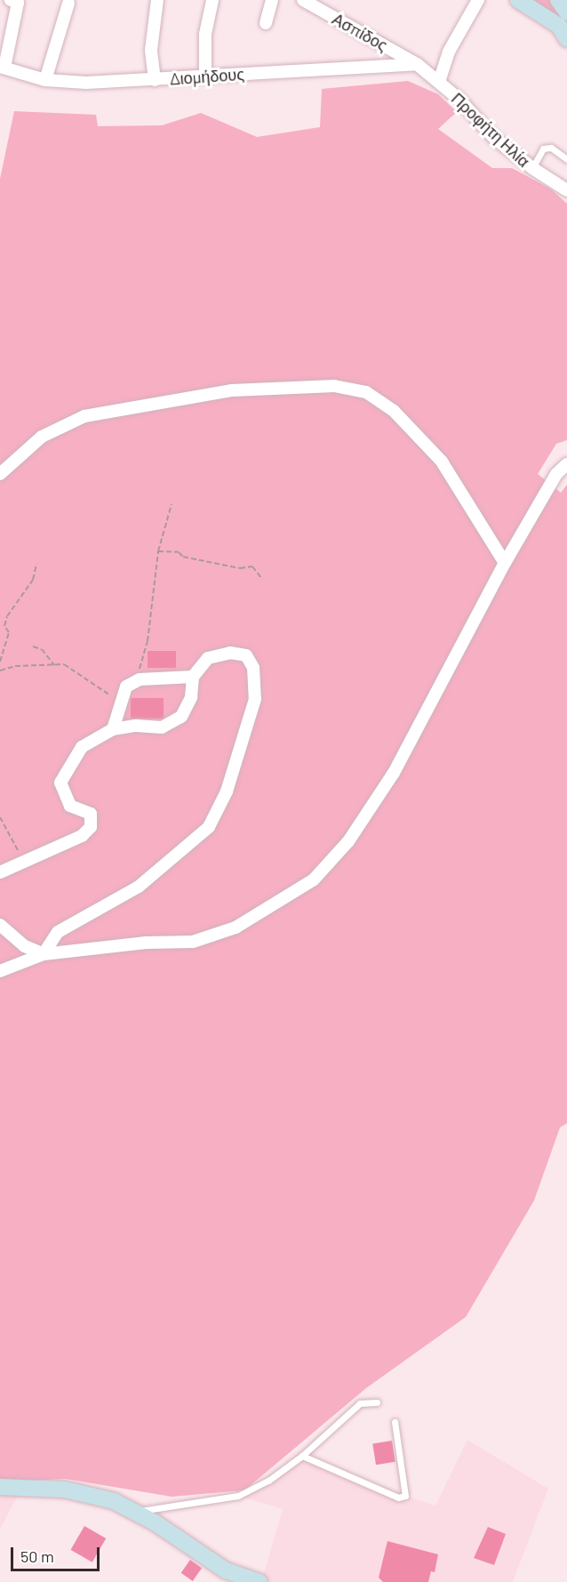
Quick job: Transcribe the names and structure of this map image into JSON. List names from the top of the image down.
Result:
{
  "streets": {
    "street": ["Ασπίδος", "Διομήδους", "Προφήτη Ηλία"]
  },
  "crossings": [
    ["Ασπίδος", "Διομήδους"],
    ["Ασπίδος", "Προφήτη Ηλία"],
    ["Διομήδους", "Προφήτη Ηλία"]
  ],
  "scale_bar": "50 m"
}
